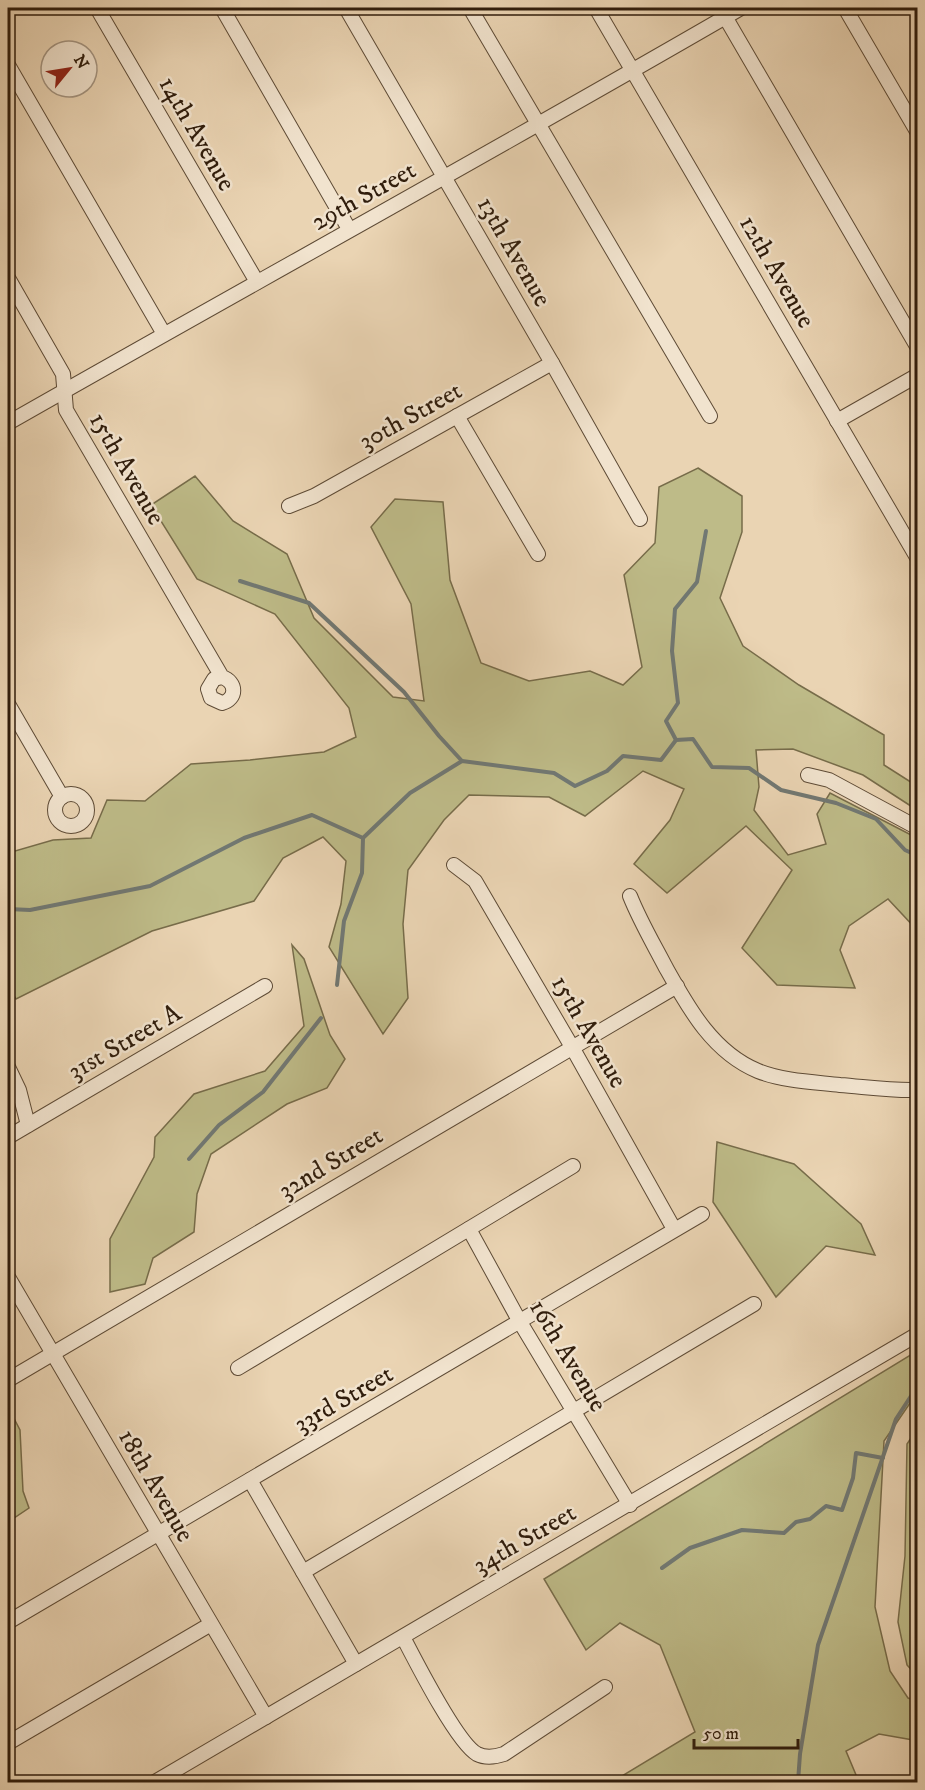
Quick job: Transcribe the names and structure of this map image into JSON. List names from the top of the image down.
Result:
{
  "streets": {
    "street": [
      "14th Avenue",
      "29th Street",
      "13th Avenue",
      "12th Avenue",
      "30th Street",
      "15th Avenue",
      "31st Street A",
      "32nd Street",
      "16th Avenue",
      "33rd Street",
      "18th Avenue",
      "34th Street"
    ]
  },
  "crossings": [
    ["14th Avenue", "29th Street"],
    ["29th Street", "13th Avenue"],
    ["29th Street", "12th Avenue"],
    ["29th Street", "15th Avenue"],
    ["13th Avenue", "30th Street"],
    ["15th Avenue", "32nd Street"],
    ["15th Avenue", "33rd Street"],
    ["32nd Street", "18th Avenue"],
    ["16th Avenue", "33rd Street"],
    ["16th Avenue", "34th Street"],
    ["33rd Street", "18th Avenue"],
    ["18th Avenue", "34th Street"]
  ],
  "scale_bar": "50 m",
  "north": "top right"
}
